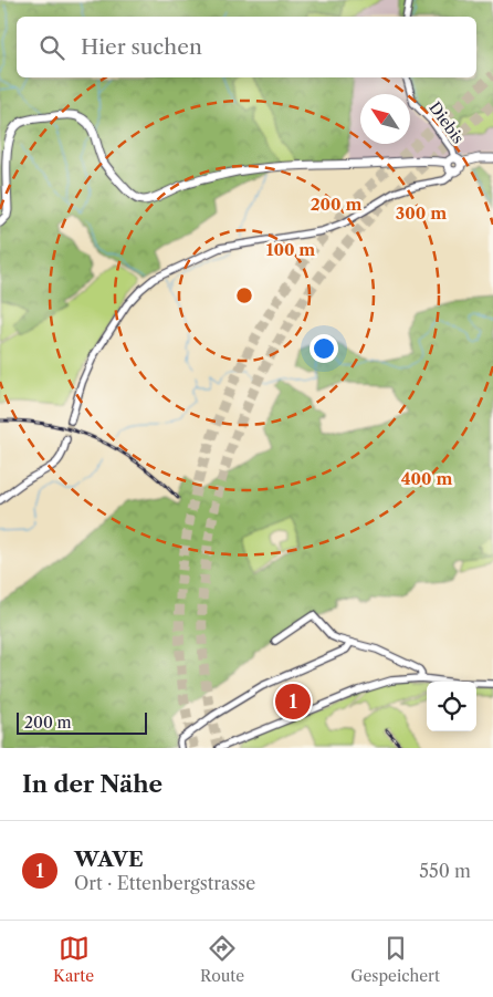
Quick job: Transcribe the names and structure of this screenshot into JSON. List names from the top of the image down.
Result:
{
  "streets": {
    "street": ["Diebis"]
  },
  "scale_bar": "200 m",
  "north": "top left",
  "page": {
    "search": "Hier suchen",
    "pins": "1",
    "scale": "200 m",
    "heading": "In der Nähe",
    "list": [
      {
        "mark": "1",
        "name": "WAVE",
        "note": "Ort · Ettenbergstrasse",
        "value": "550 m"
      }
    ],
    "nav": ["Karte", "Route", "Gespeichert"]
  },
  "rings": [
    "200 m",
    "300 m",
    "100 m",
    "400 m"
  ]
}
